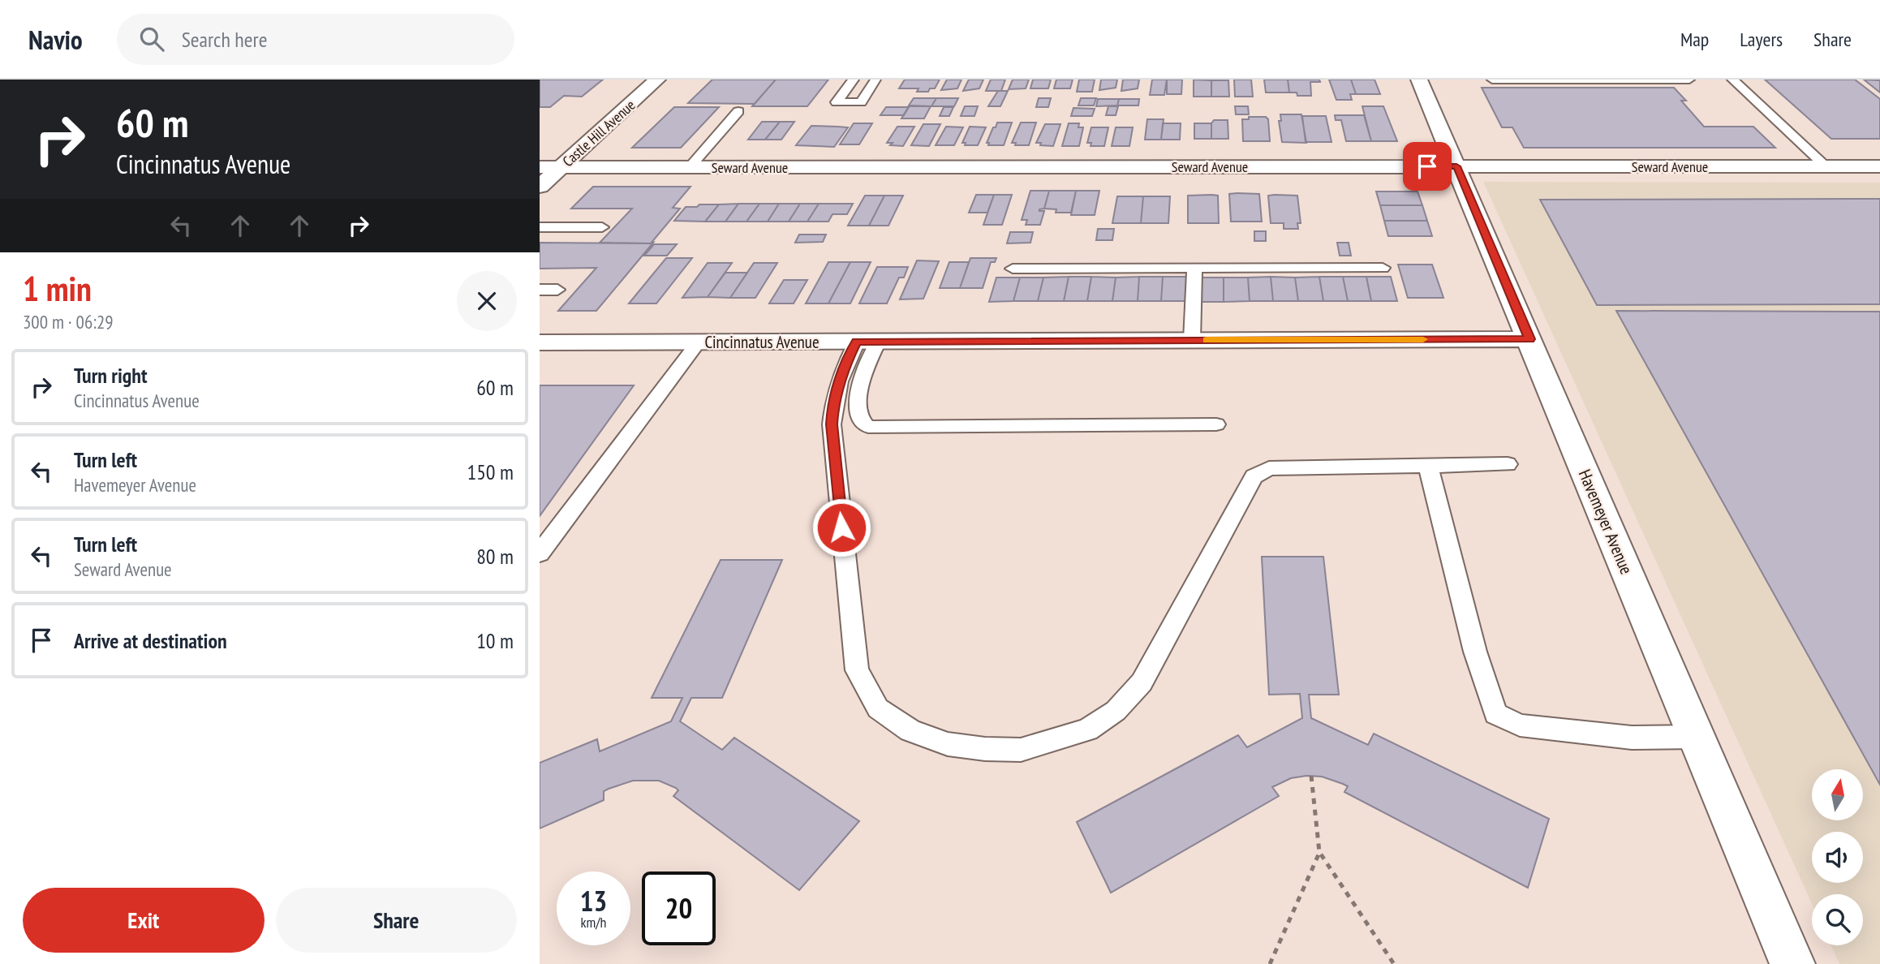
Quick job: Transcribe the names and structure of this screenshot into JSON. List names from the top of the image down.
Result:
{
  "streets": {
    "street": [
      "Castle Hill Avenue",
      "Seward Avenue",
      "Cincinnatus Avenue",
      "Havemeyer Avenue"
    ]
  },
  "crossings": [
    ["Castle Hill Avenue", "Seward Avenue"],
    ["Seward Avenue", "Havemeyer Avenue"],
    ["Cincinnatus Avenue", "Havemeyer Avenue"]
  ],
  "north": "top",
  "page": {
    "header": "Navio",
    "search": "Search here",
    "nav": ["Map", "Layers", "Share"],
    "turn": ["60 m", "Cincinnatus Avenue"],
    "heading": ["1 min", "300 m · 06:29"],
    "list": [
      {
        "name": "Turn right",
        "note": "Cincinnatus Avenue",
        "value": "60 m"
      },
      {
        "name": "Turn left",
        "note": "Havemeyer Avenue",
        "value": "150 m"
      },
      {
        "name": "Turn left",
        "note": "Seward Avenue",
        "value": "80 m"
      },
      {
        "name": "Arrive at destination",
        "value": "10 m"
      }
    ],
    "speed": "13 km/h",
    "limit": "20",
    "buttons": ["Exit", "Share"]
  }
}
